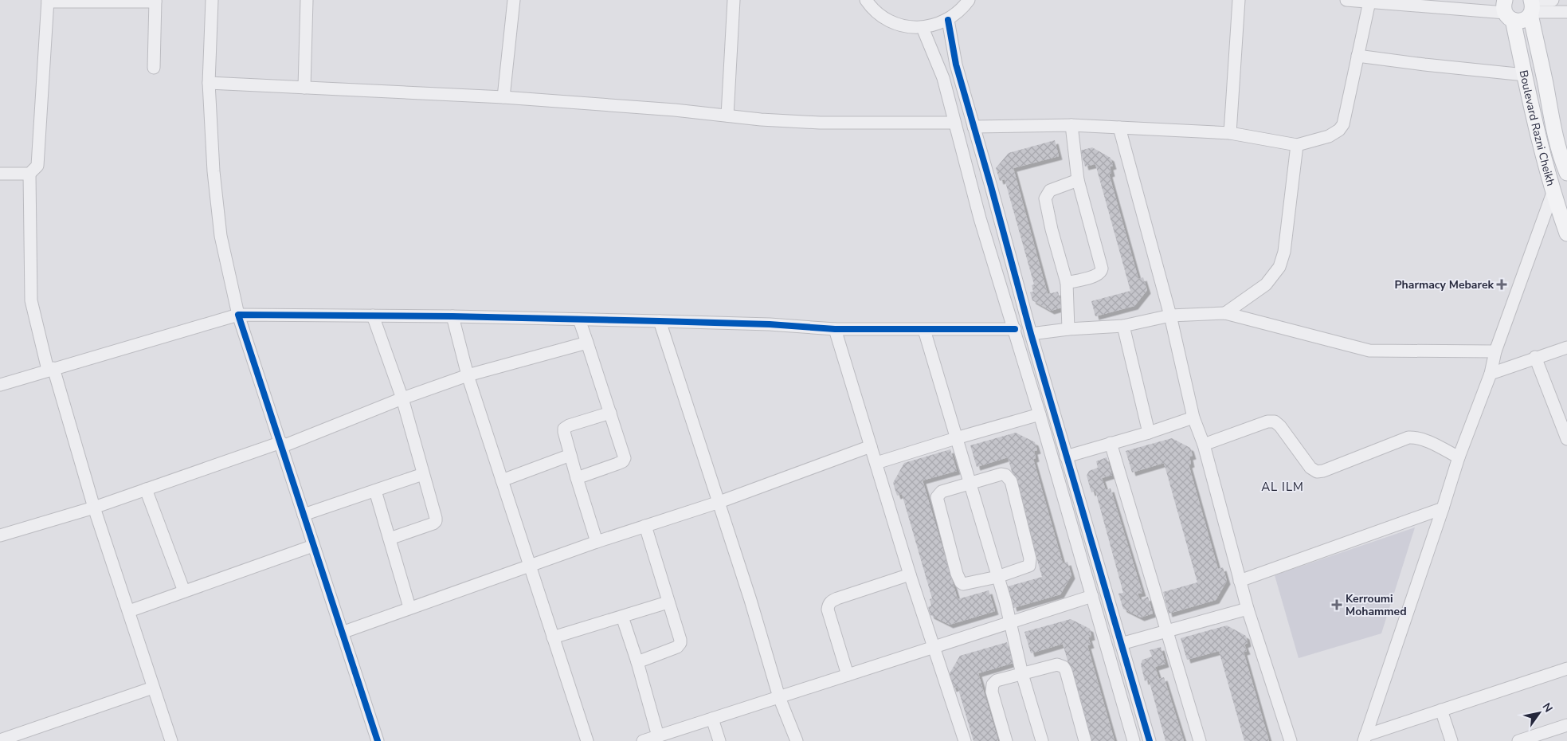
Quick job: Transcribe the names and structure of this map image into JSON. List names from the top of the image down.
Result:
{
  "streets": {
    "main road": ["Boulevard Razni Cheikh"]
  },
  "districts": ["AL ILM"],
  "places": {
    "health": ["Pharmacy Mebarek", "Kerroumi Mohammed"]
  },
  "north": "top right"
}
